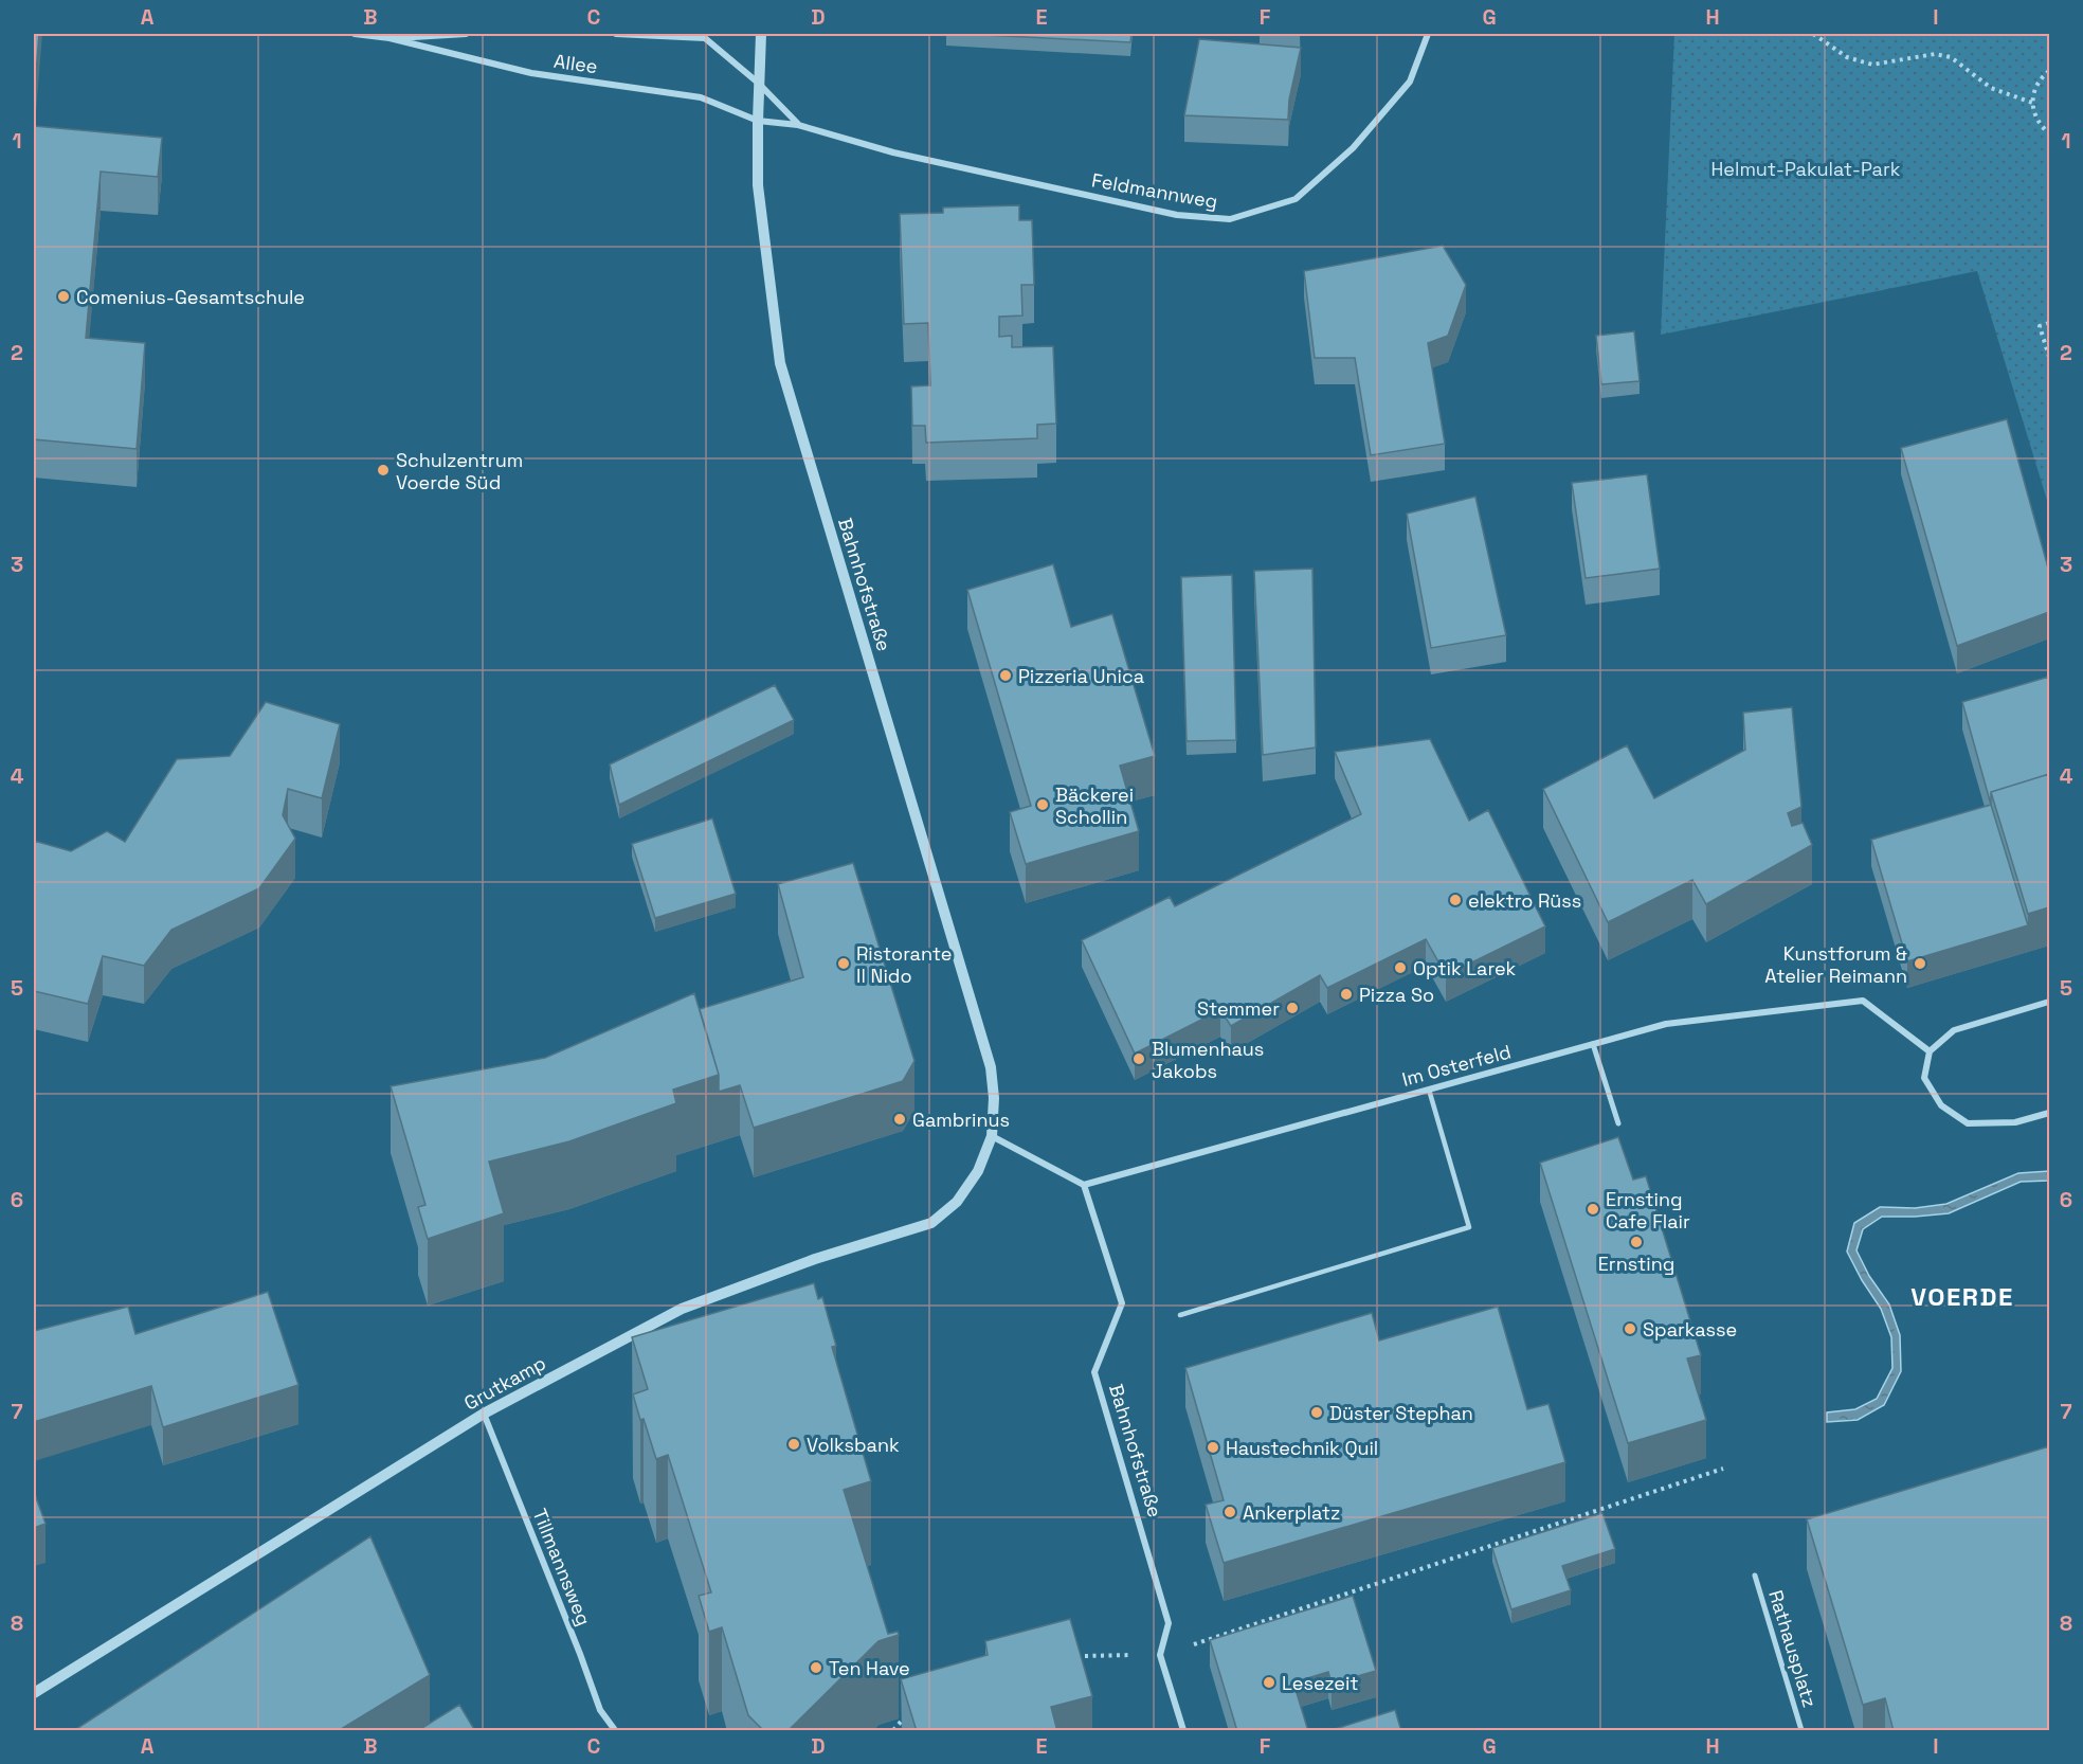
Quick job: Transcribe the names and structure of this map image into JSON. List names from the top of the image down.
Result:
{
  "streets": {
    "street": [
      "Allee",
      "Feldmannweg",
      "Bahnhofstraße",
      "Im Osterfeld",
      "Grutkamp",
      "Tillmannsweg",
      "Rathausplatz"
    ]
  },
  "crossings": [
    ["Allee", "Feldmannweg"],
    ["Allee", "Bahnhofstraße"],
    ["Feldmannweg", "Bahnhofstraße"],
    ["Bahnhofstraße", "Im Osterfeld"],
    ["Bahnhofstraße", "Grutkamp"],
    ["Grutkamp", "Tillmannsweg"]
  ],
  "districts": ["VOERDE"],
  "parks": ["Helmut-Pakulat-Park"],
  "places": [
    "Comenius-Gesamtschule",
    "Schulzentrum Voerde Süd",
    "Pizzeria Unica",
    "Bäckerei Schollin",
    "elektro Rüss",
    "Ristorante Il Nido",
    "Kunstforum & Atelier Reimann",
    "Optik Larek",
    "Pizza So",
    "Stemmer",
    "Blumenhaus Jakobs",
    "Gambrinus",
    "Ernsting Cafe Flair",
    "Ernsting",
    "Sparkasse",
    "Düster Stephan",
    "Volksbank",
    "Haustechnik Quil",
    "Ankerplatz",
    "Ten Have",
    "Lesezeit"
  ],
  "grid": {
    "columns": [
      "A",
      "B",
      "C",
      "D",
      "E",
      "F",
      "G",
      "H",
      "I"
    ],
    "rows": [
      "1",
      "2",
      "3",
      "4",
      "5",
      "6",
      "7",
      "8"
    ]
  }
}
